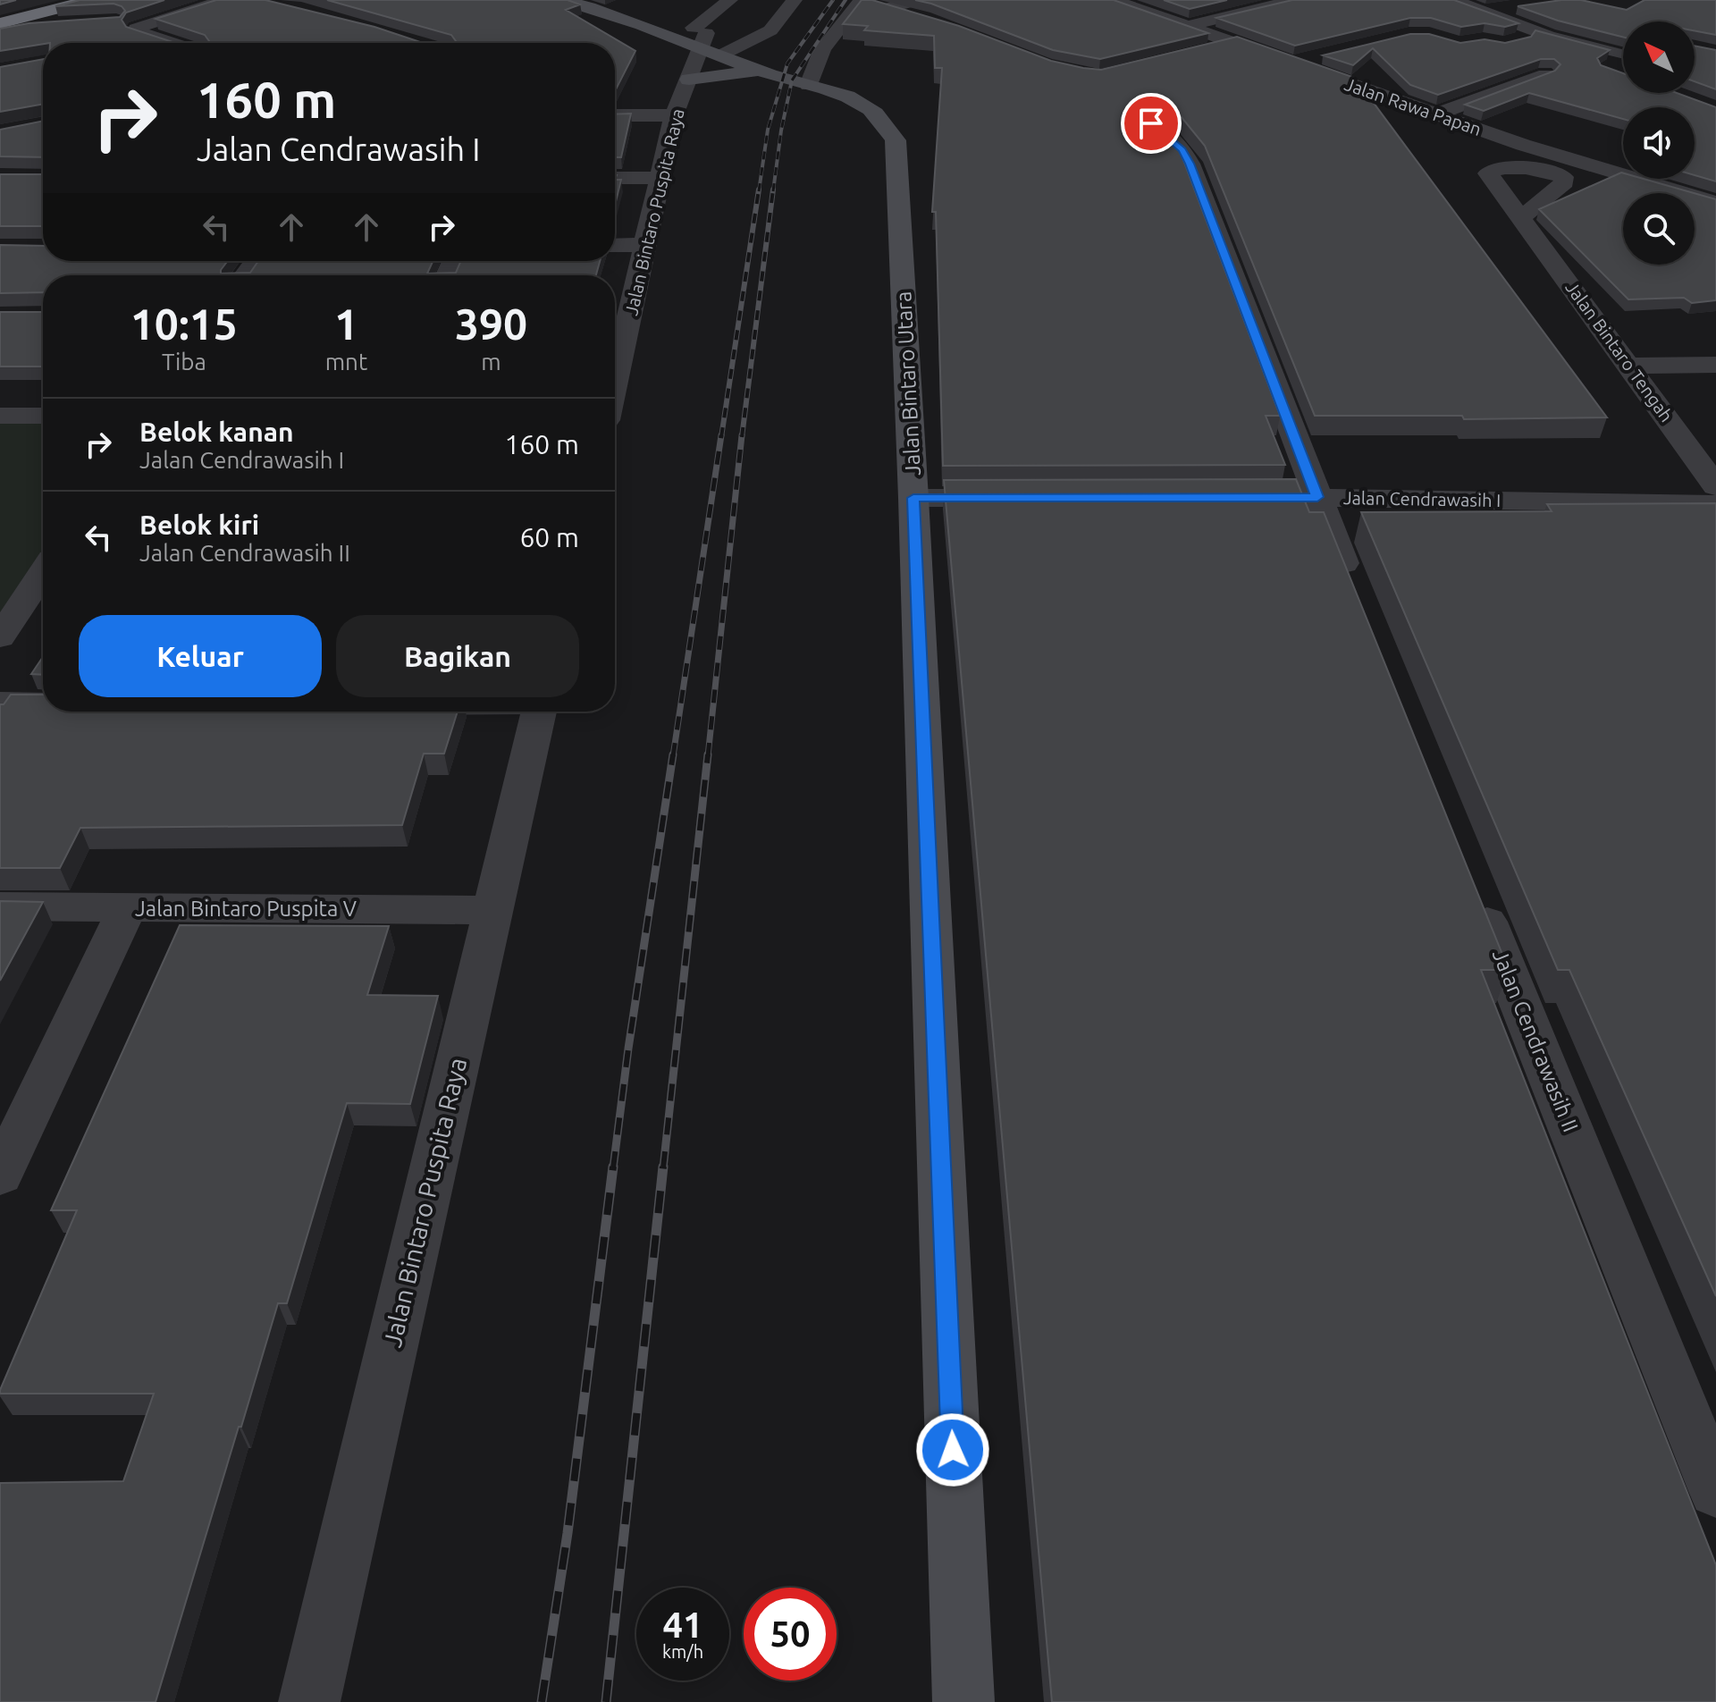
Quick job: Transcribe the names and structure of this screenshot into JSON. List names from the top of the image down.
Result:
{
  "streets": {
    "main road": ["Jalan Bintaro Utara"],
    "street": [
      "Jalan Rawa Papan",
      "Jalan Bintaro Puspita Raya",
      "Jalan Bintaro Tengah",
      "Jalan Cendrawasih I",
      "Jalan Bintaro Puspita V",
      "Jalan Cendrawasih II"
    ]
  },
  "crossings": [
    ["Jalan Bintaro Puspita Raya", "Jalan Bintaro Puspita V"]
  ],
  "north": "top left",
  "page": {
    "turn": ["160 m", "Jalan Cendrawasih I"],
    "eta": [
      "10:15",
      "Tiba",
      "1",
      "mnt",
      "390",
      "m"
    ],
    "list": [
      {
        "name": "Belok kanan",
        "note": "Jalan Cendrawasih I",
        "value": "160 m"
      },
      {
        "name": "Belok kiri",
        "note": "Jalan Cendrawasih II",
        "value": "60 m"
      }
    ],
    "buttons": ["Keluar", "Bagikan"],
    "speed": "41 km/h",
    "limit": "50"
  }
}
